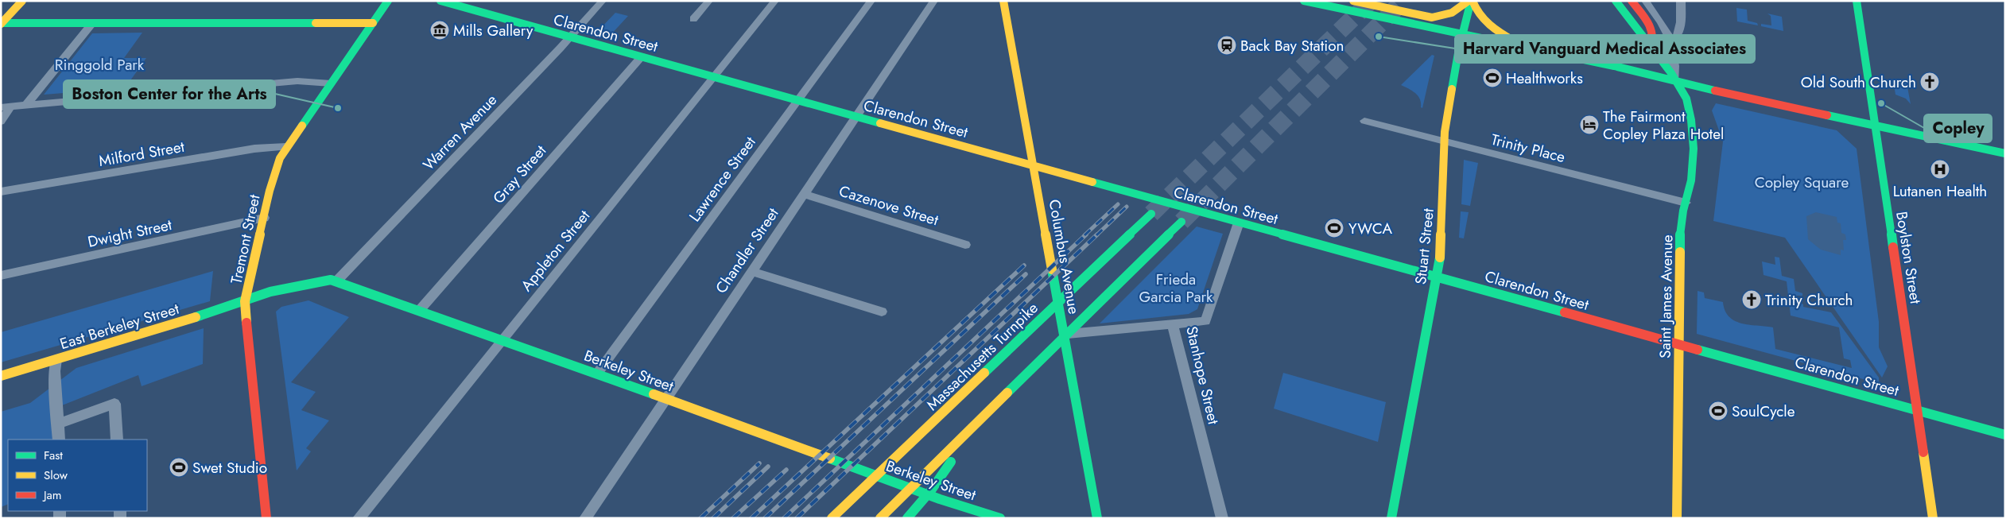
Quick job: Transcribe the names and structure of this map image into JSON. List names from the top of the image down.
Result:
{
  "streets": {
    "main road": [
      "Clarendon Street",
      "Tremont Street",
      "Stuart Street",
      "Columbus Avenue",
      "Boylston Street",
      "Saint James Avenue",
      "East Berkeley Street",
      "Massachusetts Turnpike",
      "Berkeley Street"
    ],
    "street": [
      "Warren Avenue",
      "Trinity Place",
      "Milford Street",
      "Gray Street",
      "Lawrence Street",
      "Cazenove Street",
      "Dwight Street",
      "Appleton Street",
      "Chandler Street",
      "Stanhope Street"
    ]
  },
  "crossings": [
    ["Clarendon Street", "Warren Avenue"],
    ["Clarendon Street", "Gray Street"],
    ["Clarendon Street", "Lawrence Street"],
    ["Clarendon Street", "Stuart Street"],
    ["Clarendon Street", "Appleton Street"],
    ["Clarendon Street", "Chandler Street"],
    ["Clarendon Street", "Columbus Avenue"],
    ["Clarendon Street", "Boylston Street"],
    ["Clarendon Street", "Saint James Avenue"],
    ["Clarendon Street", "Stanhope Street"],
    ["Warren Avenue", "Berkeley Street"],
    ["Trinity Place", "Stuart Street"],
    ["Trinity Place", "Saint James Avenue"],
    ["Milford Street", "Tremont Street"],
    ["Gray Street", "Berkeley Street"],
    ["Lawrence Street", "Berkeley Street"],
    ["Cazenove Street", "Chandler Street"],
    ["Dwight Street", "Tremont Street"],
    ["Tremont Street", "East Berkeley Street"],
    ["Tremont Street", "Berkeley Street"],
    ["Appleton Street", "Berkeley Street"],
    ["Chandler Street", "Berkeley Street"],
    ["East Berkeley Street", "Berkeley Street"]
  ],
  "parks": ["Ringgold Park", "Copley Square", "Frieda Garcia Park"],
  "places": {
    "museum": ["Mills Gallery"],
    "other": ["Harvard Vanguard Medical Associates", "Copley", "Boston Center for the Arts"],
    "station": ["Back Bay Station"],
    "sports": [
      "Healthworks",
      "YWCA",
      "SoulCycle",
      "Swet Studio"
    ],
    "church": ["Old South Church", "Trinity Church"],
    "hotel": ["The Fairmont Copley Plaza Hotel"],
    "hospital": ["Lutanen Health"]
  },
  "legend": ["Fast", "Slow", "Jam"]
}
